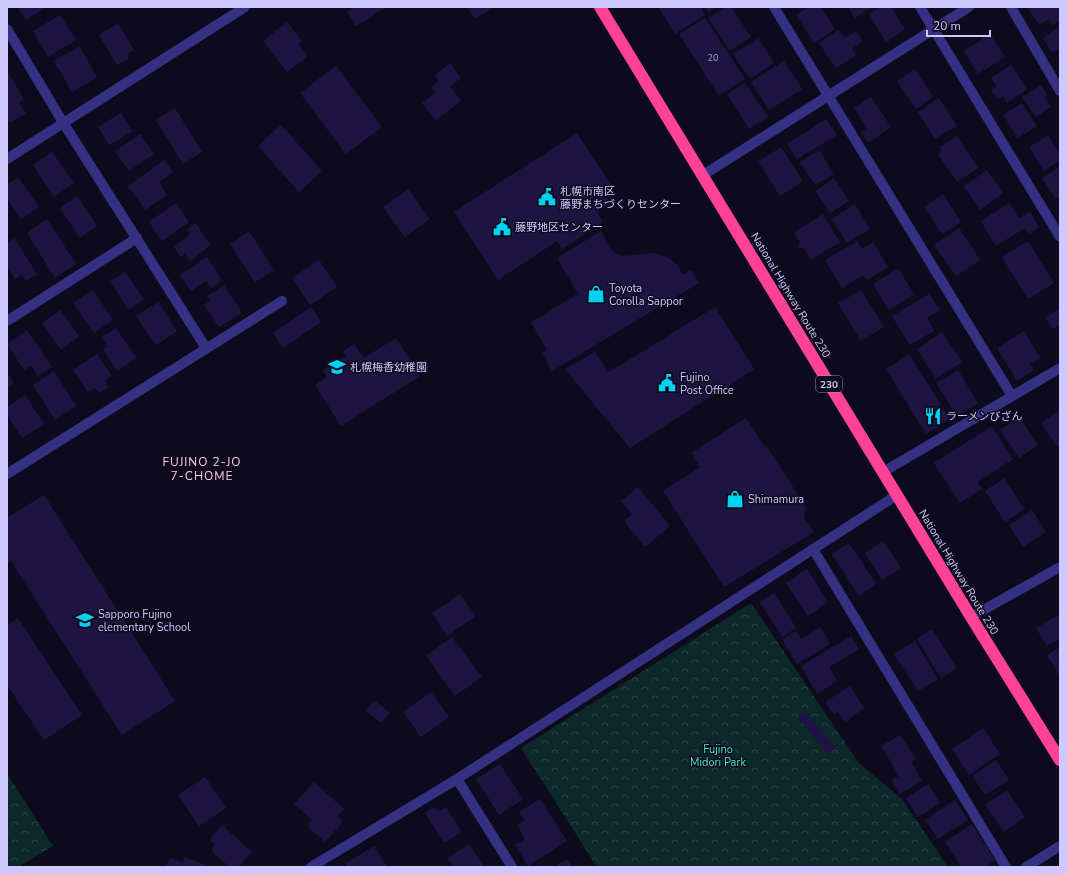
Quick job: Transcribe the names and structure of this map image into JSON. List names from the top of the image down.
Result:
{
  "streets": {
    "highway": ["National Highway Route 230", "230"]
  },
  "districts": ["FUJINO 2-JO 7-CHOME"],
  "parks": ["Fujino Midori Park"],
  "places": {
    "public building": ["札幌市南区 藤野まちづくりセンター", "藤野地区センター", "Fujino Post Office"],
    "shop": ["Toyota Corolla Sappor", "Shimamura"],
    "school or university": ["札幌梅香幼稚園", "Sapporo Fujino elementary School"],
    "restaurant": ["ラーメンびざん"]
  },
  "house_numbers": ["20"],
  "scale_bar": "20 m"
}
